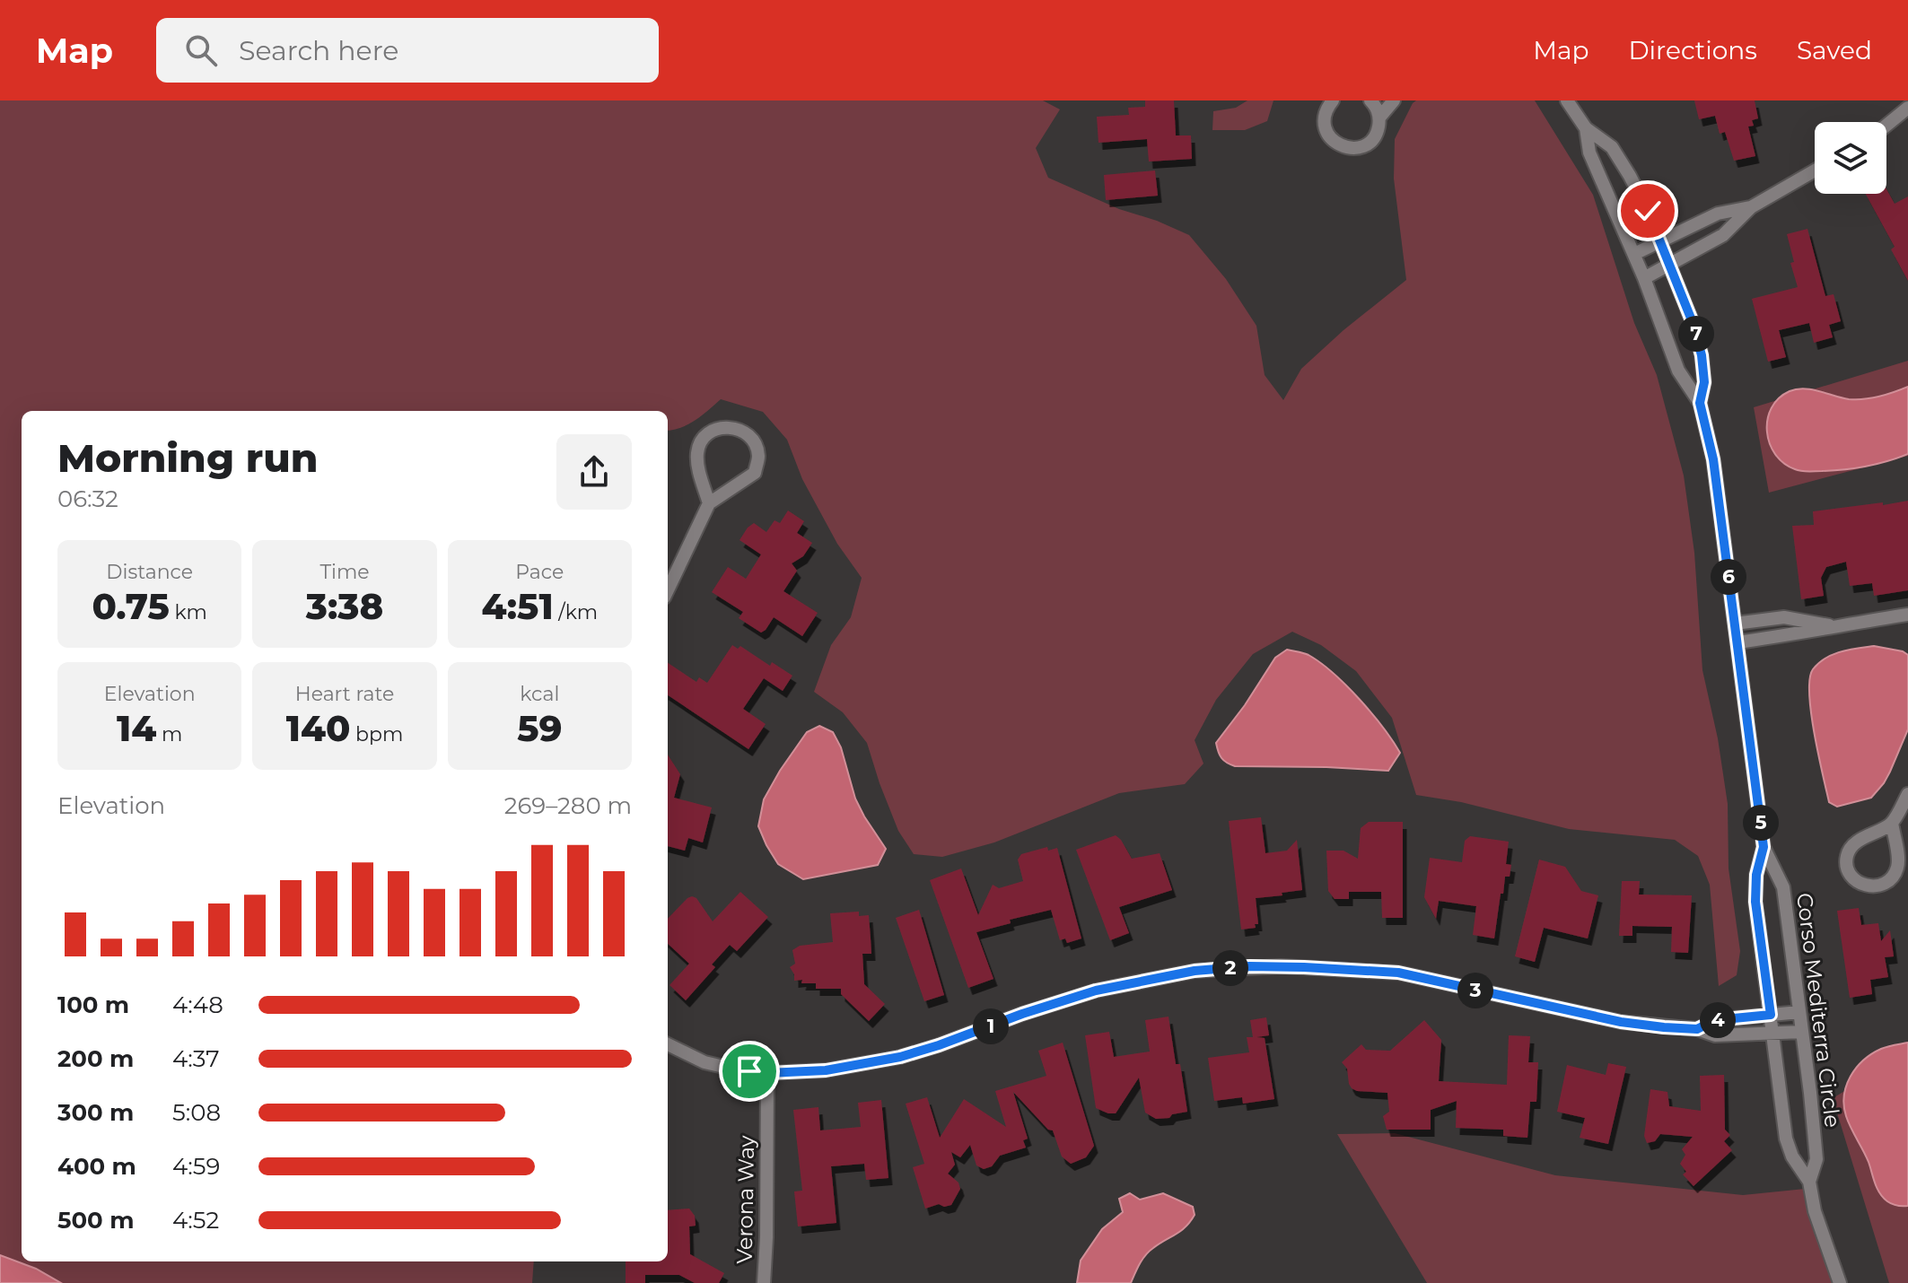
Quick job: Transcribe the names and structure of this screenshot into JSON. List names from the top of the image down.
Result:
{
  "streets": {
    "street": ["Corso Mediterra Circle", "Verona Way"]
  },
  "page": {
    "header": "Map",
    "search": "Search here",
    "nav": ["Map", "Directions", "Saved"],
    "pins": [
      "7",
      "6",
      "5",
      "2",
      "3",
      "4",
      "1"
    ],
    "heading": ["Morning run", "06:32"],
    "stats": [
      ["Distance", "0.75 km"],
      ["Time", "3:38"],
      ["Pace", "4:51 /km"],
      ["Elevation", "14 m"],
      ["Heart rate", "140 bpm"],
      ["kcal", "59"]
    ],
    "chart": ["Elevation", "269–280 m"],
    "list": [
      {
        "name": "100 m",
        "note": "4:48"
      },
      {
        "name": "200 m",
        "note": "4:37"
      },
      {
        "name": "300 m",
        "note": "5:08"
      },
      {
        "name": "400 m",
        "note": "4:59"
      },
      {
        "name": "500 m",
        "note": "4:52"
      }
    ]
  }
}
